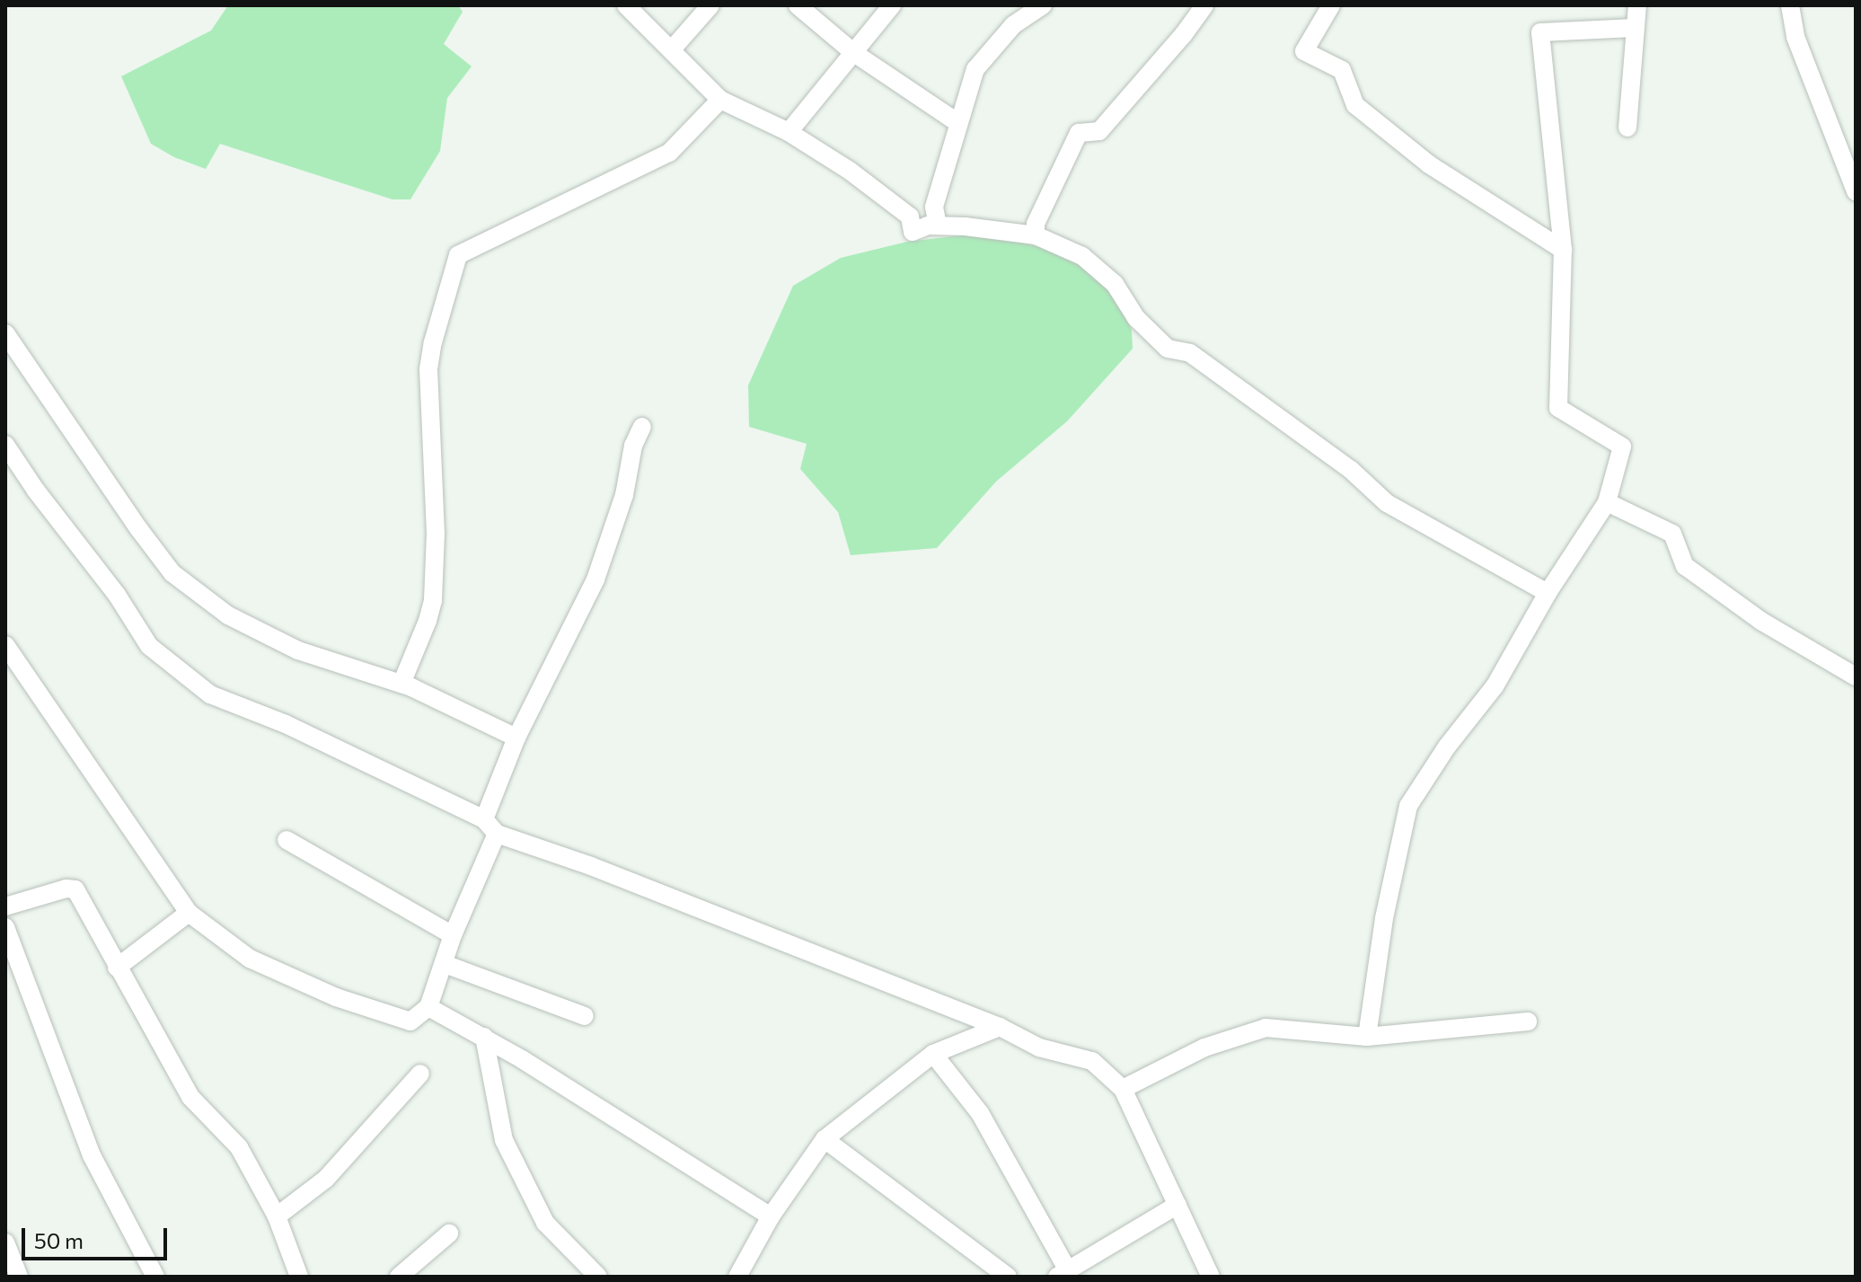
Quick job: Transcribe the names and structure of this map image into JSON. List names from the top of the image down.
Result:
{
  "scale_bar": "50 m"
}
